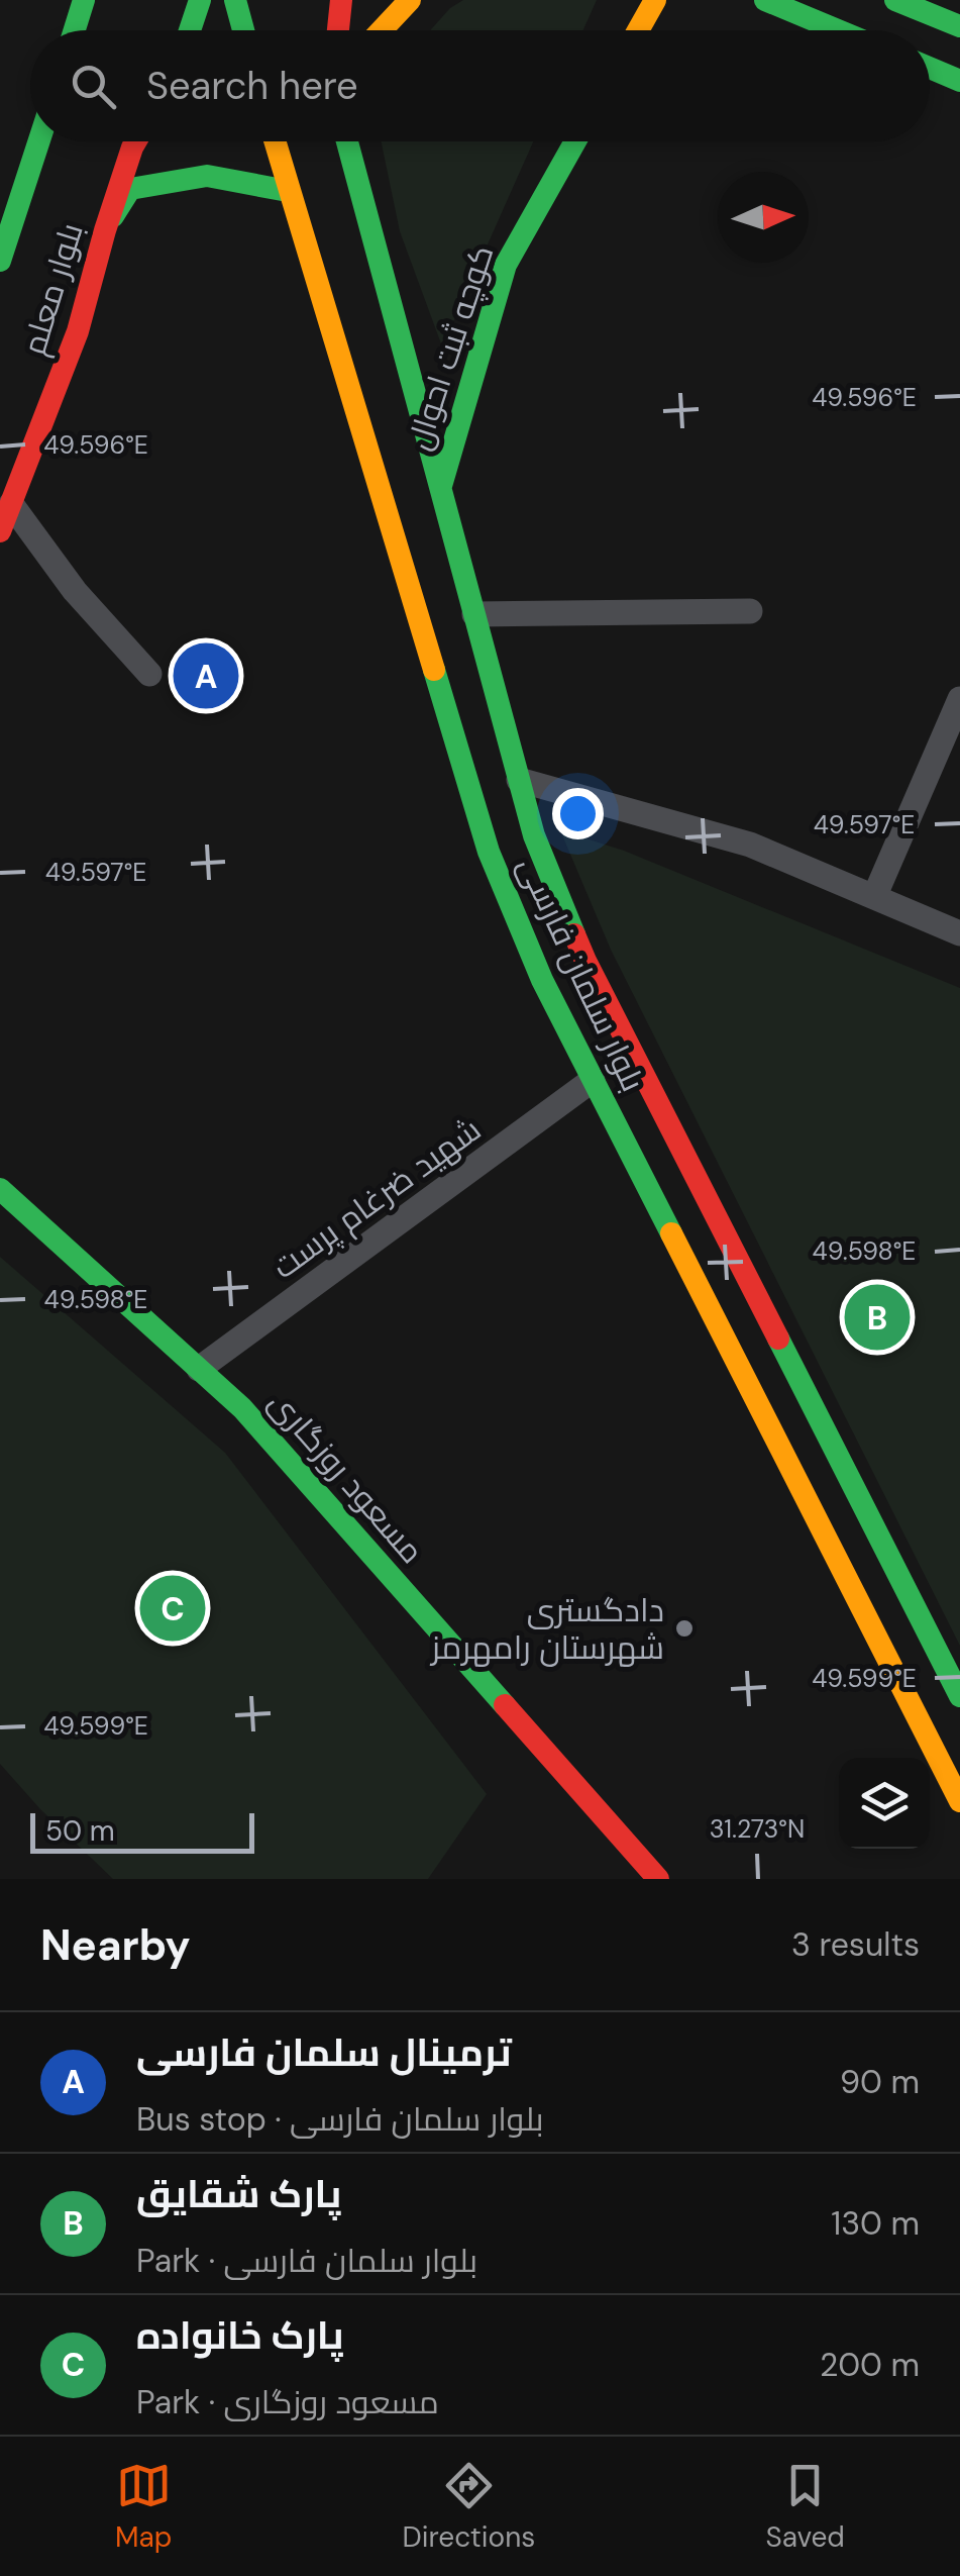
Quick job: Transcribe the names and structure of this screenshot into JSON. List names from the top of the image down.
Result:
{
  "streets": {
    "main road": [
      "بلوار معلم",
      "کوچه ثبت احوال",
      "بلوار سلمان فارسی",
      "مسعود روزگاری"
    ],
    "street": ["شهید ضرغام پرست"]
  },
  "crossings": [
    ["کوچه ثبت احوال", "بلوار سلمان فارسی"],
    ["بلوار سلمان فارسی", "شهید ضرغام پرست"],
    ["شهید ضرغام پرست", "مسعود روزگاری"]
  ],
  "places": ["دادگستری شهرستان رامهرمز"],
  "scale_bar": "50 m",
  "north": "right",
  "page": {
    "search": "Search here",
    "pins": ["A", "B", "C"],
    "scale": "50 m",
    "heading": ["Nearby", "3 results"],
    "list": [
      {
        "mark": "A",
        "name": "ترمینال سلمان فارسی",
        "note": "Bus stop · بلوار سلمان فارسی",
        "value": "90 m"
      },
      {
        "mark": "B",
        "name": "پارک شقایق",
        "note": "Park · بلوار سلمان فارسی",
        "value": "130 m"
      },
      {
        "mark": "C",
        "name": "پارک خانواده",
        "note": "Park · مسعود روزگاری",
        "value": "200 m"
      }
    ],
    "nav": ["Map", "Directions", "Saved"]
  },
  "coordinates": [
    "49.596°E",
    "49.597°E",
    "49.598°E",
    "49.599°E",
    "31.273°N"
  ]
}
